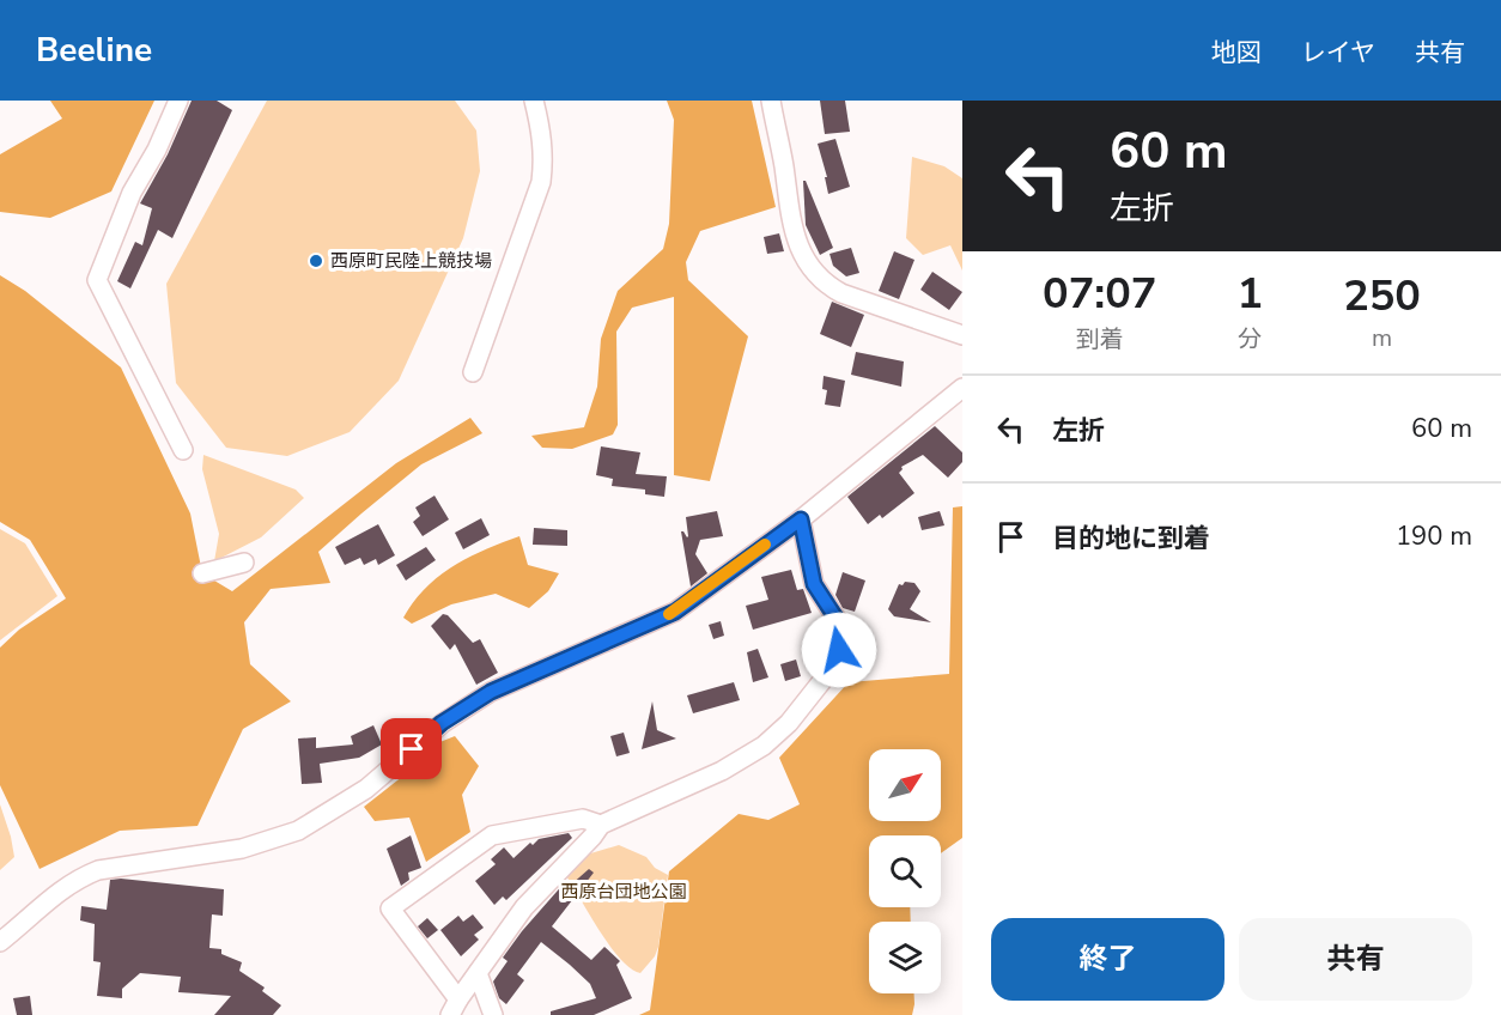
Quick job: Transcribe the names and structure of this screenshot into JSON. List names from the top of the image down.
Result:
{
  "parks": ["西原台団地公園"],
  "places": ["西原町民陸上競技場"],
  "north": "top right",
  "page": {
    "header": "Beeline",
    "nav": ["地図", "レイヤ", "共有"],
    "turn": ["60 m", "左折"],
    "eta": [
      "07:07",
      "到着",
      "1",
      "分",
      "250",
      "m"
    ],
    "list": [
      {
        "name": "左折",
        "value": "60 m"
      },
      {
        "name": "目的地に到着",
        "value": "190 m"
      }
    ],
    "buttons": ["終了", "共有"]
  }
}
